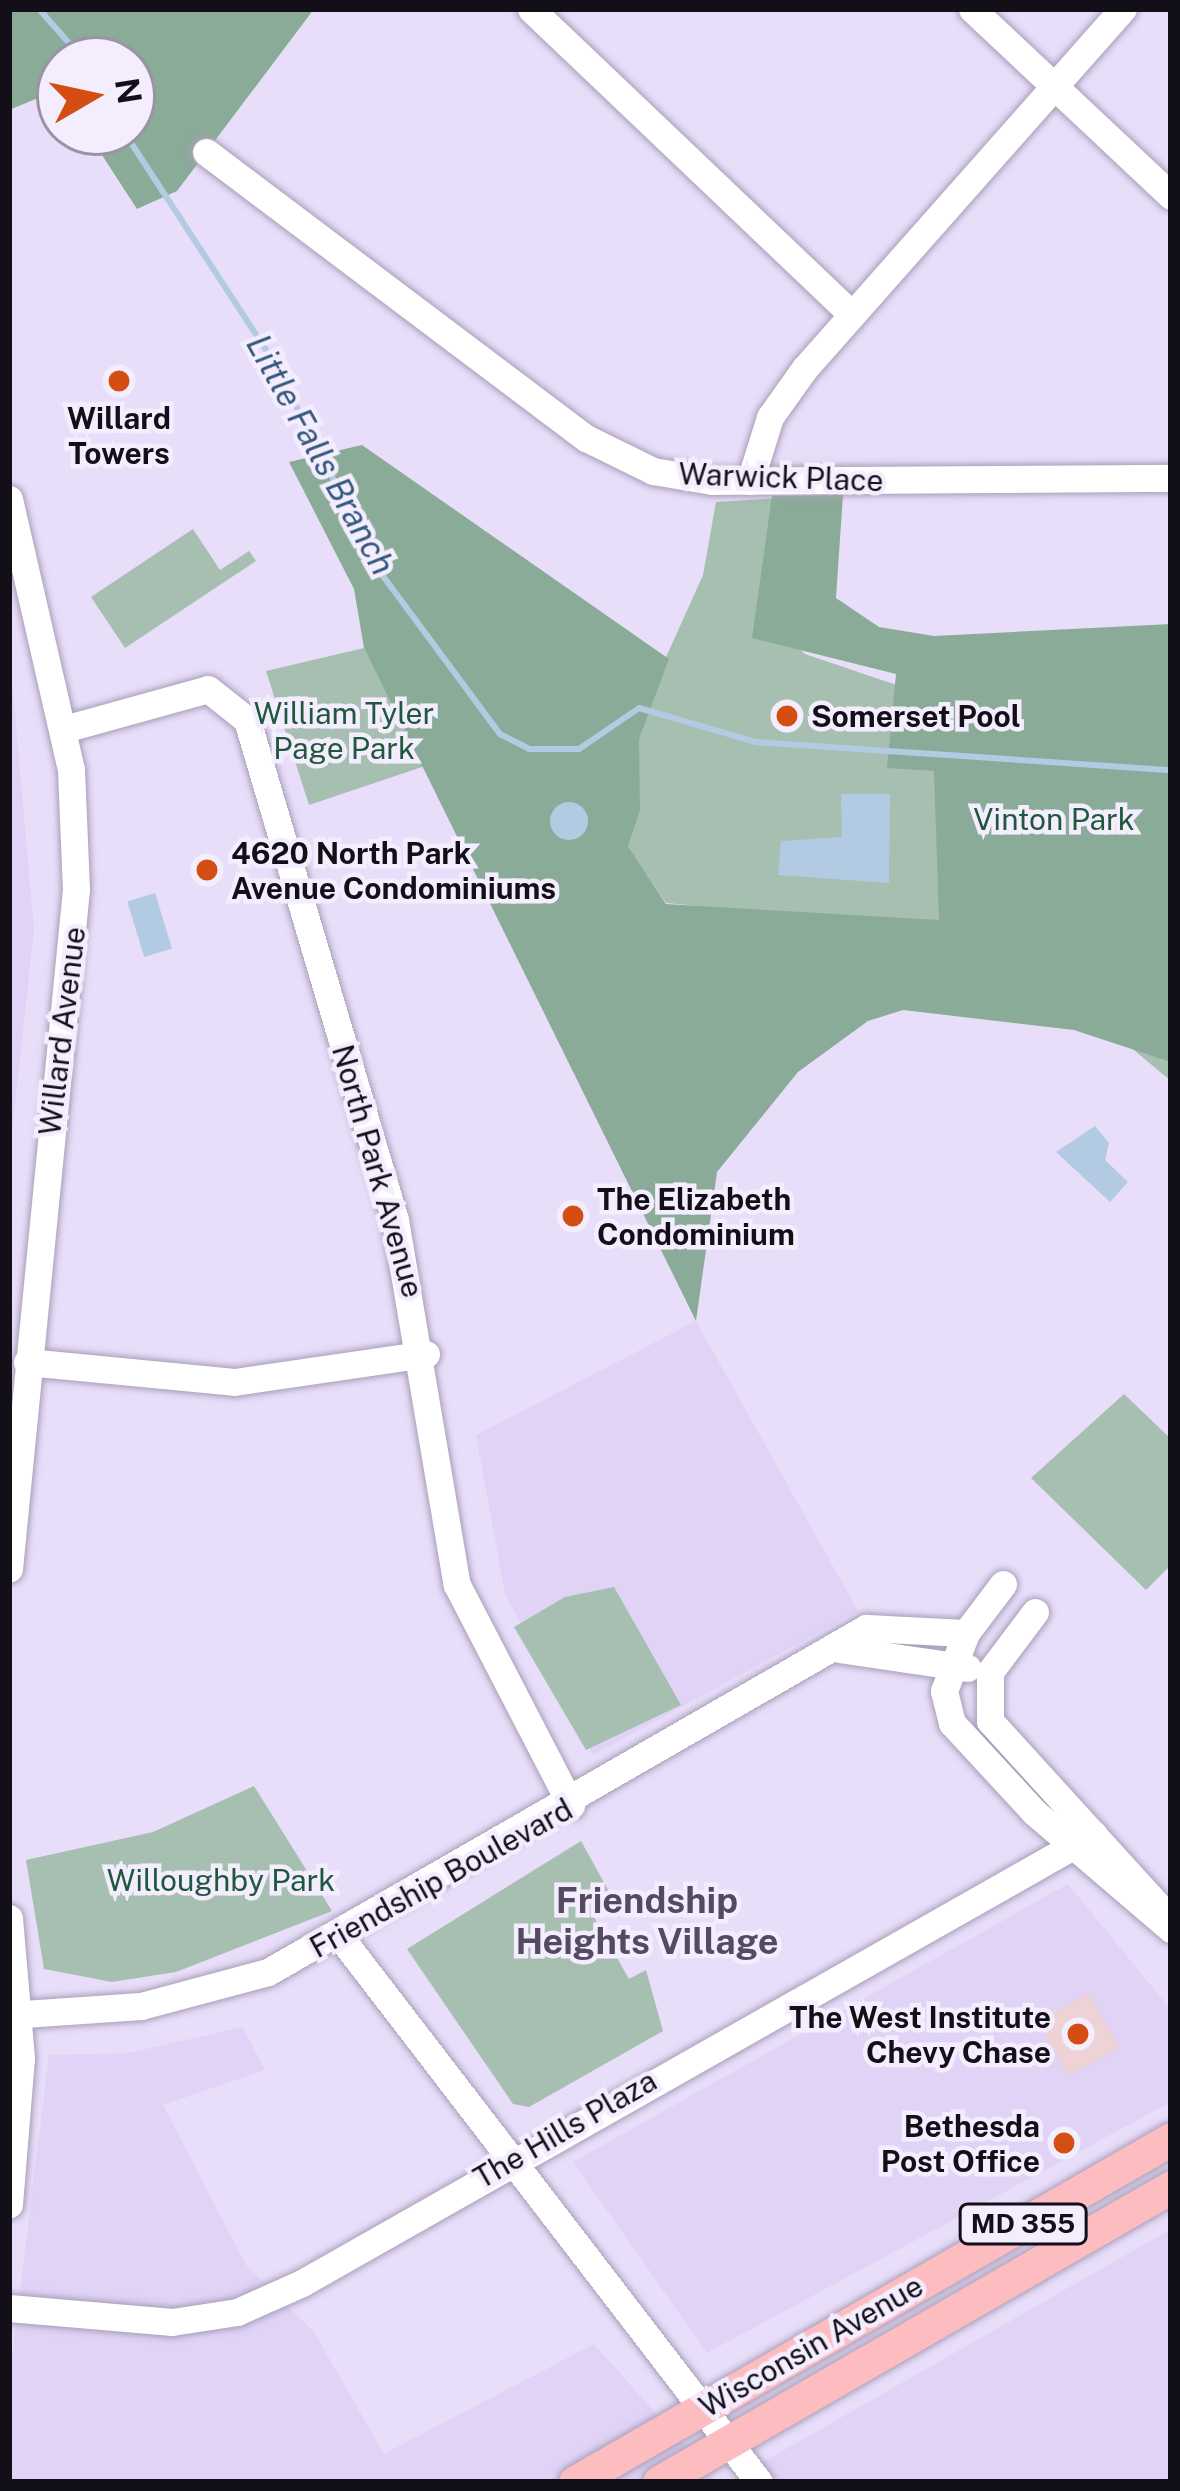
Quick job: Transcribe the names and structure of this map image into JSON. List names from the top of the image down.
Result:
{
  "streets": {
    "main road": ["MD 355", "Wisconsin Avenue"],
    "street": [
      "Warwick Place",
      "Willard Avenue",
      "North Park Avenue",
      "Friendship Boulevard",
      "The Hills Plaza"
    ]
  },
  "crossings": [
    ["Willard Avenue", "North Park Avenue"],
    ["North Park Avenue", "Friendship Boulevard"]
  ],
  "districts": ["Friendship Heights Village"],
  "water": ["Little Falls Branch"],
  "parks": ["William Tyler Page Park", "Vinton Park", "Willoughby Park"],
  "places": [
    "Willard Towers",
    "Somerset Pool",
    "4620 North Park Avenue Condominiums",
    "The Elizabeth Condominium",
    "The West Institute Chevy Chase",
    "Bethesda Post Office"
  ],
  "north": "right"
}
